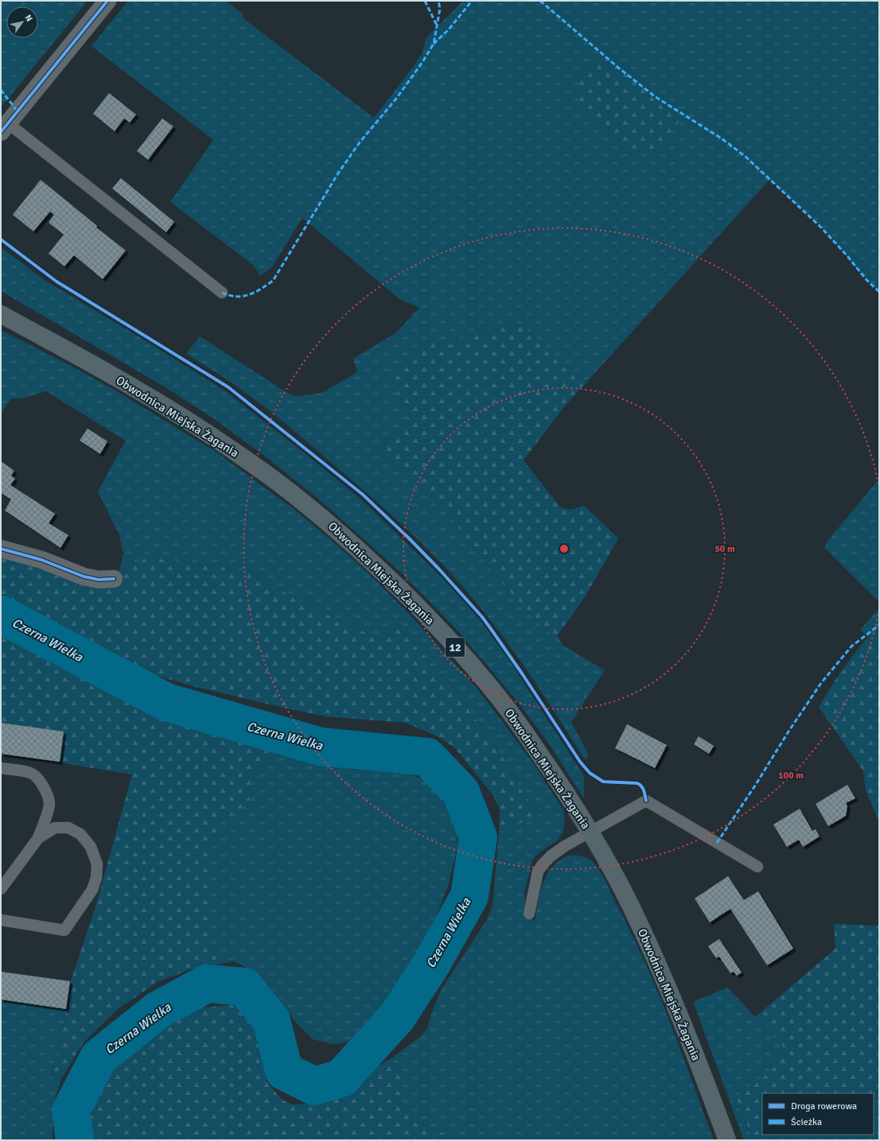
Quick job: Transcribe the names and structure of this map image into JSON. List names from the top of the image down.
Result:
{
  "streets": {
    "main road": ["Obwodnica Miejska Żagania", "12"]
  },
  "water": ["Czerna Wielka"],
  "legend": ["Droga rowerowa", "Ścieżka"],
  "north": "top right",
  "rings": ["50 m", "100 m"]
}
